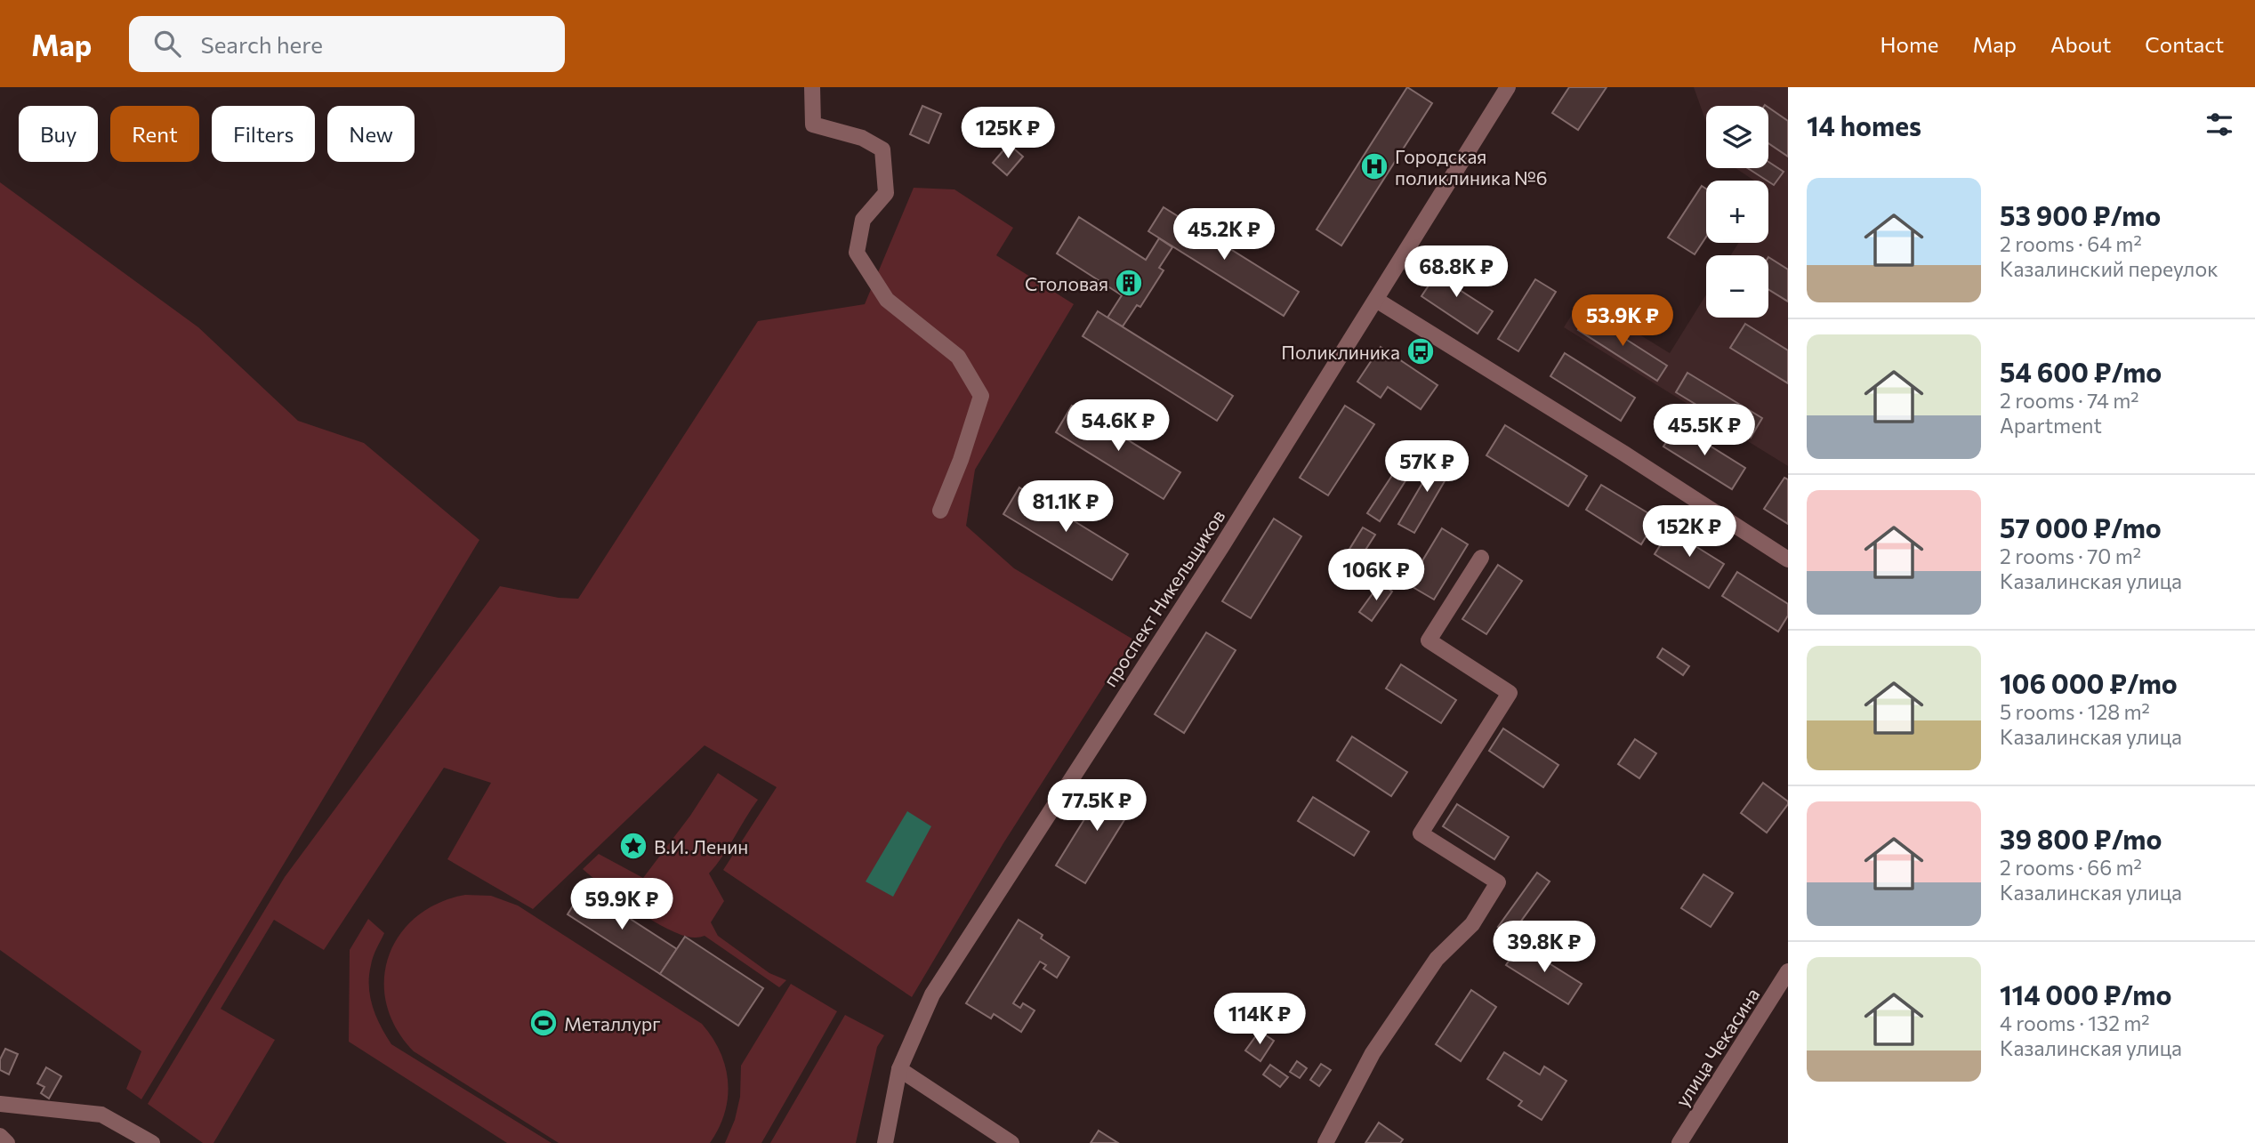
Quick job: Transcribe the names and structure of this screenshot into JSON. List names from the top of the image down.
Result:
{
  "streets": {
    "street": ["проспект Никельщиков", "улица Чекасина"]
  },
  "places": {
    "hospital": ["Городская поликлиника №6"],
    "building": ["Столовая"],
    "bus stop": ["Поликлиника"],
    "place": ["В.И. Ленин"],
    "sports": ["Металлург"]
  },
  "page": {
    "header": "Map",
    "search": "Search here",
    "nav": [
      "Home",
      "Map",
      "About",
      "Contact"
    ],
    "heading": "14 homes",
    "map_buttons": ["+", "−"],
    "chip": [
      "Buy",
      "Rent",
      "Filters",
      "New"
    ],
    "price": [
      "125K ₽",
      "45.2K ₽",
      "68.8K ₽",
      "53.9K ₽",
      "54.6K ₽",
      "45.5K ₽",
      "57K ₽",
      "81.1K ₽",
      "152K ₽",
      "106K ₽",
      "77.5K ₽",
      "59.9K ₽",
      "39.8K ₽",
      "114K ₽"
    ],
    "list": [
      {
        "name": "53 900 ₽/mo",
        "note": "2 rooms · 64 m² · Казалинский переулок"
      },
      {
        "name": "54 600 ₽/mo",
        "note": "2 rooms · 74 m² · Apartment"
      },
      {
        "name": "57 000 ₽/mo",
        "note": "2 rooms · 70 m² · Казалинская улица"
      },
      {
        "name": "106 000 ₽/mo",
        "note": "5 rooms · 128 m² · Казалинская улица"
      },
      {
        "name": "39 800 ₽/mo",
        "note": "2 rooms · 66 m² · Казалинская улица"
      },
      {
        "name": "114 000 ₽/mo",
        "note": "4 rooms · 132 m² · Казалинская улица"
      }
    ]
  }
}
